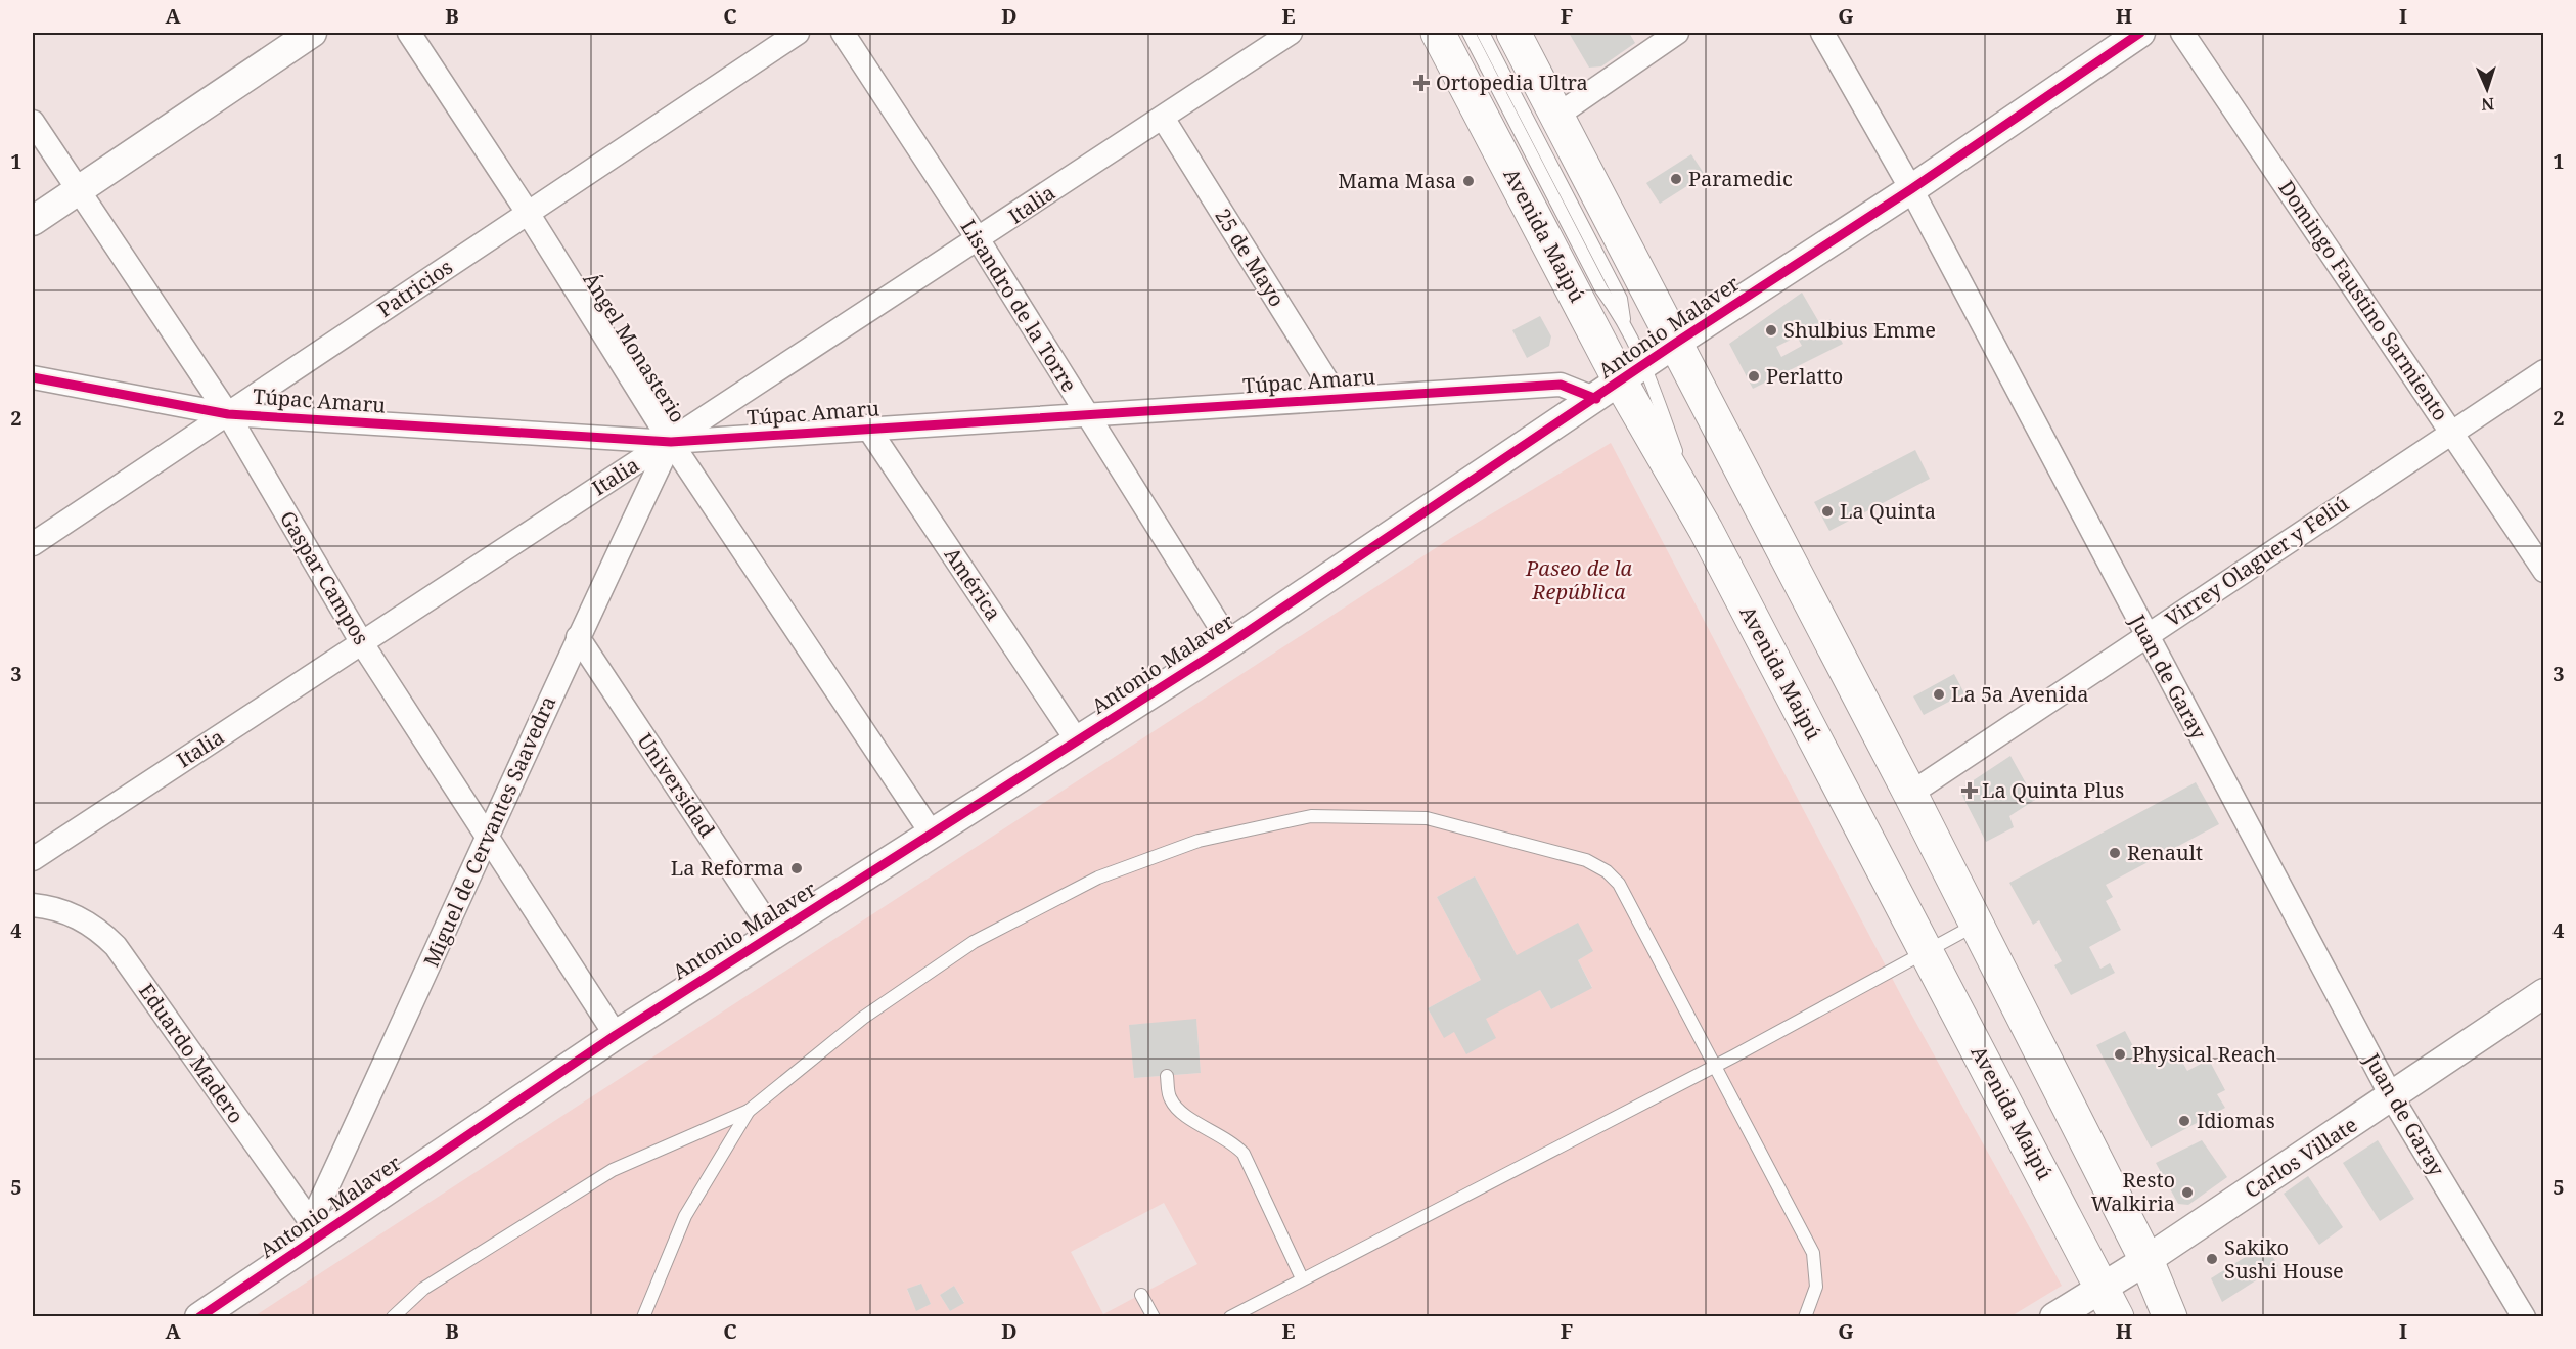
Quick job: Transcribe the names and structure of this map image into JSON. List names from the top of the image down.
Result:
{
  "streets": {
    "main road": ["Avenida Maipú"],
    "street": [
      "Italia",
      "25 de Mayo",
      "Patricios",
      "Domingo Faustino Sarmiento",
      "Lisandro de la Torre",
      "Antonio Malaver",
      "Ángel Monasterio",
      "Túpac Amaru",
      "Virrey Olaguer y Feliú",
      "Gaspar Campos",
      "América",
      "Juan de Garay",
      "Universidad",
      "Miguel de Cervantes Saavedra",
      "Eduardo Madero",
      "Carlos Villate"
    ]
  },
  "crossings": [
    ["Italia", "25 de Mayo"],
    ["Italia", "Lisandro de la Torre"],
    ["Italia", "Ángel Monasterio"],
    ["Italia", "Túpac Amaru"],
    ["Italia", "Gaspar Campos"],
    ["Italia", "Miguel de Cervantes Saavedra"],
    ["Avenida Maipú", "Antonio Malaver"],
    ["Avenida Maipú", "Túpac Amaru"],
    ["Avenida Maipú", "Carlos Villate"],
    ["25 de Mayo", "Túpac Amaru"],
    ["Patricios", "Ángel Monasterio"],
    ["Patricios", "Túpac Amaru"],
    ["Patricios", "Gaspar Campos"],
    ["Domingo Faustino Sarmiento", "Virrey Olaguer y Feliú"],
    ["Lisandro de la Torre", "Antonio Malaver"],
    ["Lisandro de la Torre", "Túpac Amaru"],
    ["Antonio Malaver", "Ángel Monasterio"],
    ["Antonio Malaver", "Túpac Amaru"],
    ["Antonio Malaver", "Gaspar Campos"],
    ["Antonio Malaver", "América"],
    ["Antonio Malaver", "Juan de Garay"],
    ["Antonio Malaver", "Universidad"],
    ["Antonio Malaver", "Miguel de Cervantes Saavedra"],
    ["Antonio Malaver", "Eduardo Madero"],
    ["Ángel Monasterio", "Túpac Amaru"],
    ["Ángel Monasterio", "Miguel de Cervantes Saavedra"],
    ["Túpac Amaru", "Gaspar Campos"],
    ["Túpac Amaru", "América"],
    ["Túpac Amaru", "Miguel de Cervantes Saavedra"],
    ["Virrey Olaguer y Feliú", "Juan de Garay"],
    ["Gaspar Campos", "Miguel de Cervantes Saavedra"],
    ["Juan de Garay", "Carlos Villate"],
    ["Universidad", "Miguel de Cervantes Saavedra"],
    ["Miguel de Cervantes Saavedra", "Eduardo Madero"]
  ],
  "parks": ["Paseo de la República"],
  "places": {
    "health": ["Ortopedia Ultra", "La Quinta Plus"],
    "other": [
      "Paramedic",
      "Mama Masa",
      "Shulbius Emme",
      "Perlatto",
      "La Quinta",
      "La 5a Avenida",
      "Renault",
      "La Reforma",
      "Physical Reach",
      "Idiomas",
      "Resto Walkiria",
      "Sakiko Sushi House"
    ]
  },
  "north": "bottom",
  "grid": {
    "columns": [
      "A",
      "B",
      "C",
      "D",
      "E",
      "F",
      "G",
      "H",
      "I"
    ],
    "rows": [
      "1",
      "2",
      "3",
      "4",
      "5"
    ]
  }
}
